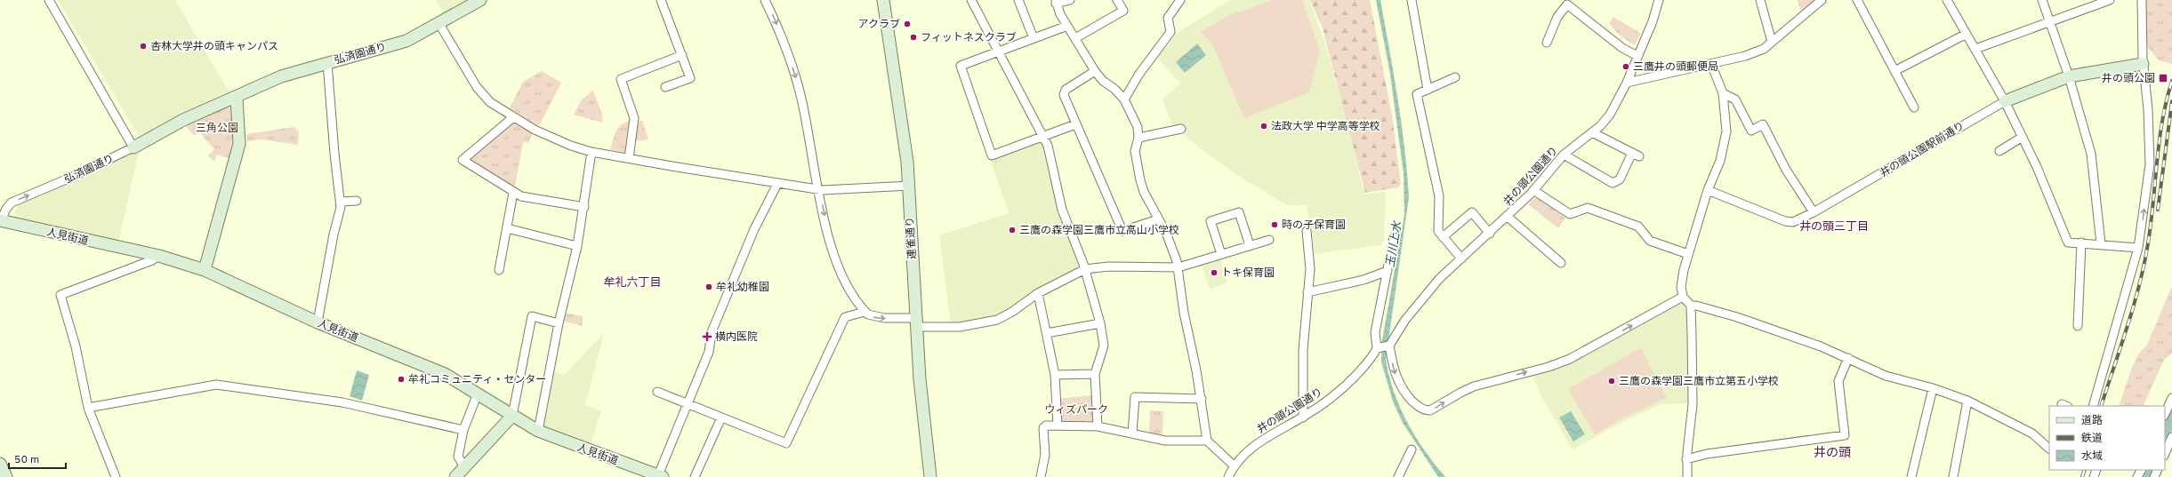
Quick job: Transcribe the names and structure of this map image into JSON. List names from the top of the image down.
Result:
{
  "streets": {
    "main road": [
      "弘済園通り",
      "井の頭公園駅前通り",
      "人見街道",
      "連雀通り"
    ],
    "street": ["井の頭公園通り"]
  },
  "crossings": [
    ["弘済園通り", "人見街道"]
  ],
  "districts": ["井の頭三丁目", "牟礼六丁目", "井の頭"],
  "water": ["玉川上水"],
  "parks": ["三角公園", "ウィズパーク"],
  "places": {
    "other": [
      "アクラブ",
      "フィットネスクラブ",
      "杏林大学井の頭キャンパス",
      "三鷹井の頭郵便局",
      "法政大学 中学高等学校",
      "時の子保育園",
      "三鷹の森学園三鷹市立高山小学校",
      "トキ保育園",
      "牟礼幼稚園",
      "牟礼コミュニティ・センター",
      "三鷹の森学園三鷹市立第五小学校"
    ],
    "transit": ["井の頭公園"],
    "health": ["横内医院"]
  },
  "legend": ["道路", "鉄道", "水域"],
  "scale_bar": "50 m"
}
